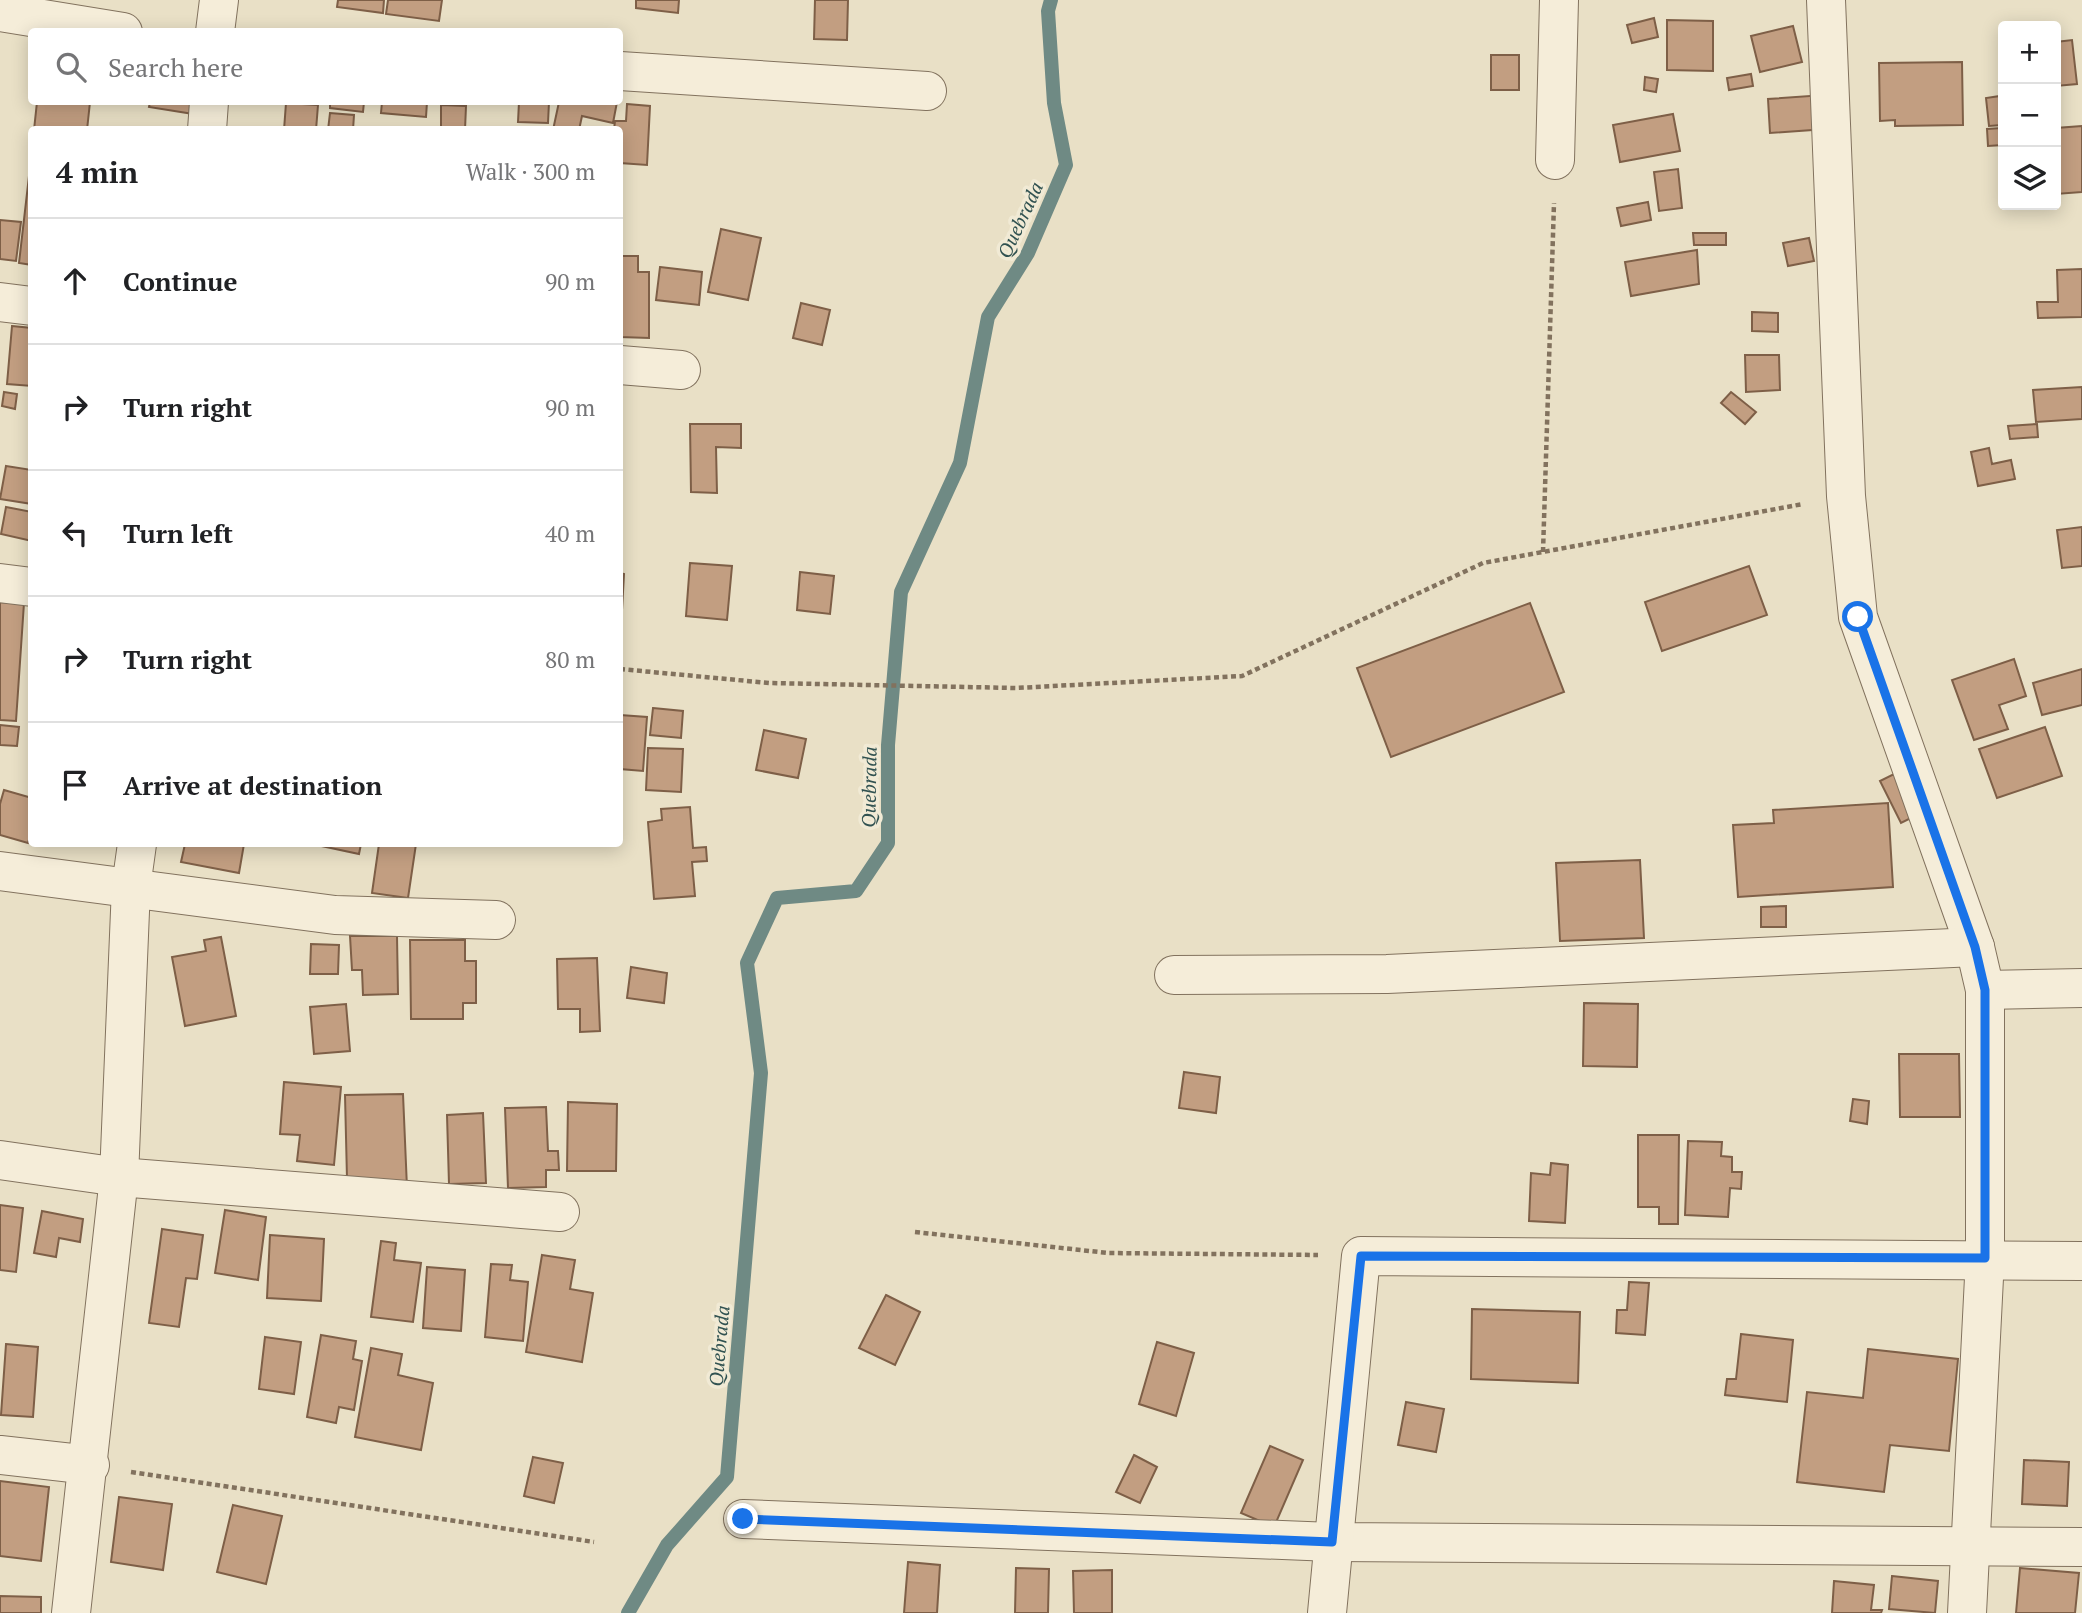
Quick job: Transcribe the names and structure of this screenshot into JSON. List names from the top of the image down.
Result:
{
  "water": ["Quebrada"],
  "page": {
    "map_buttons": ["+", "−"],
    "search": "Search here",
    "heading": ["4 min", "Walk · 300 m"],
    "list": [
      ["Continue", "90 m"],
      ["Turn right", "90 m"],
      ["Turn left", "40 m"],
      ["Turn right", "80 m"],
      "Arrive at destination"
    ]
  }
}
